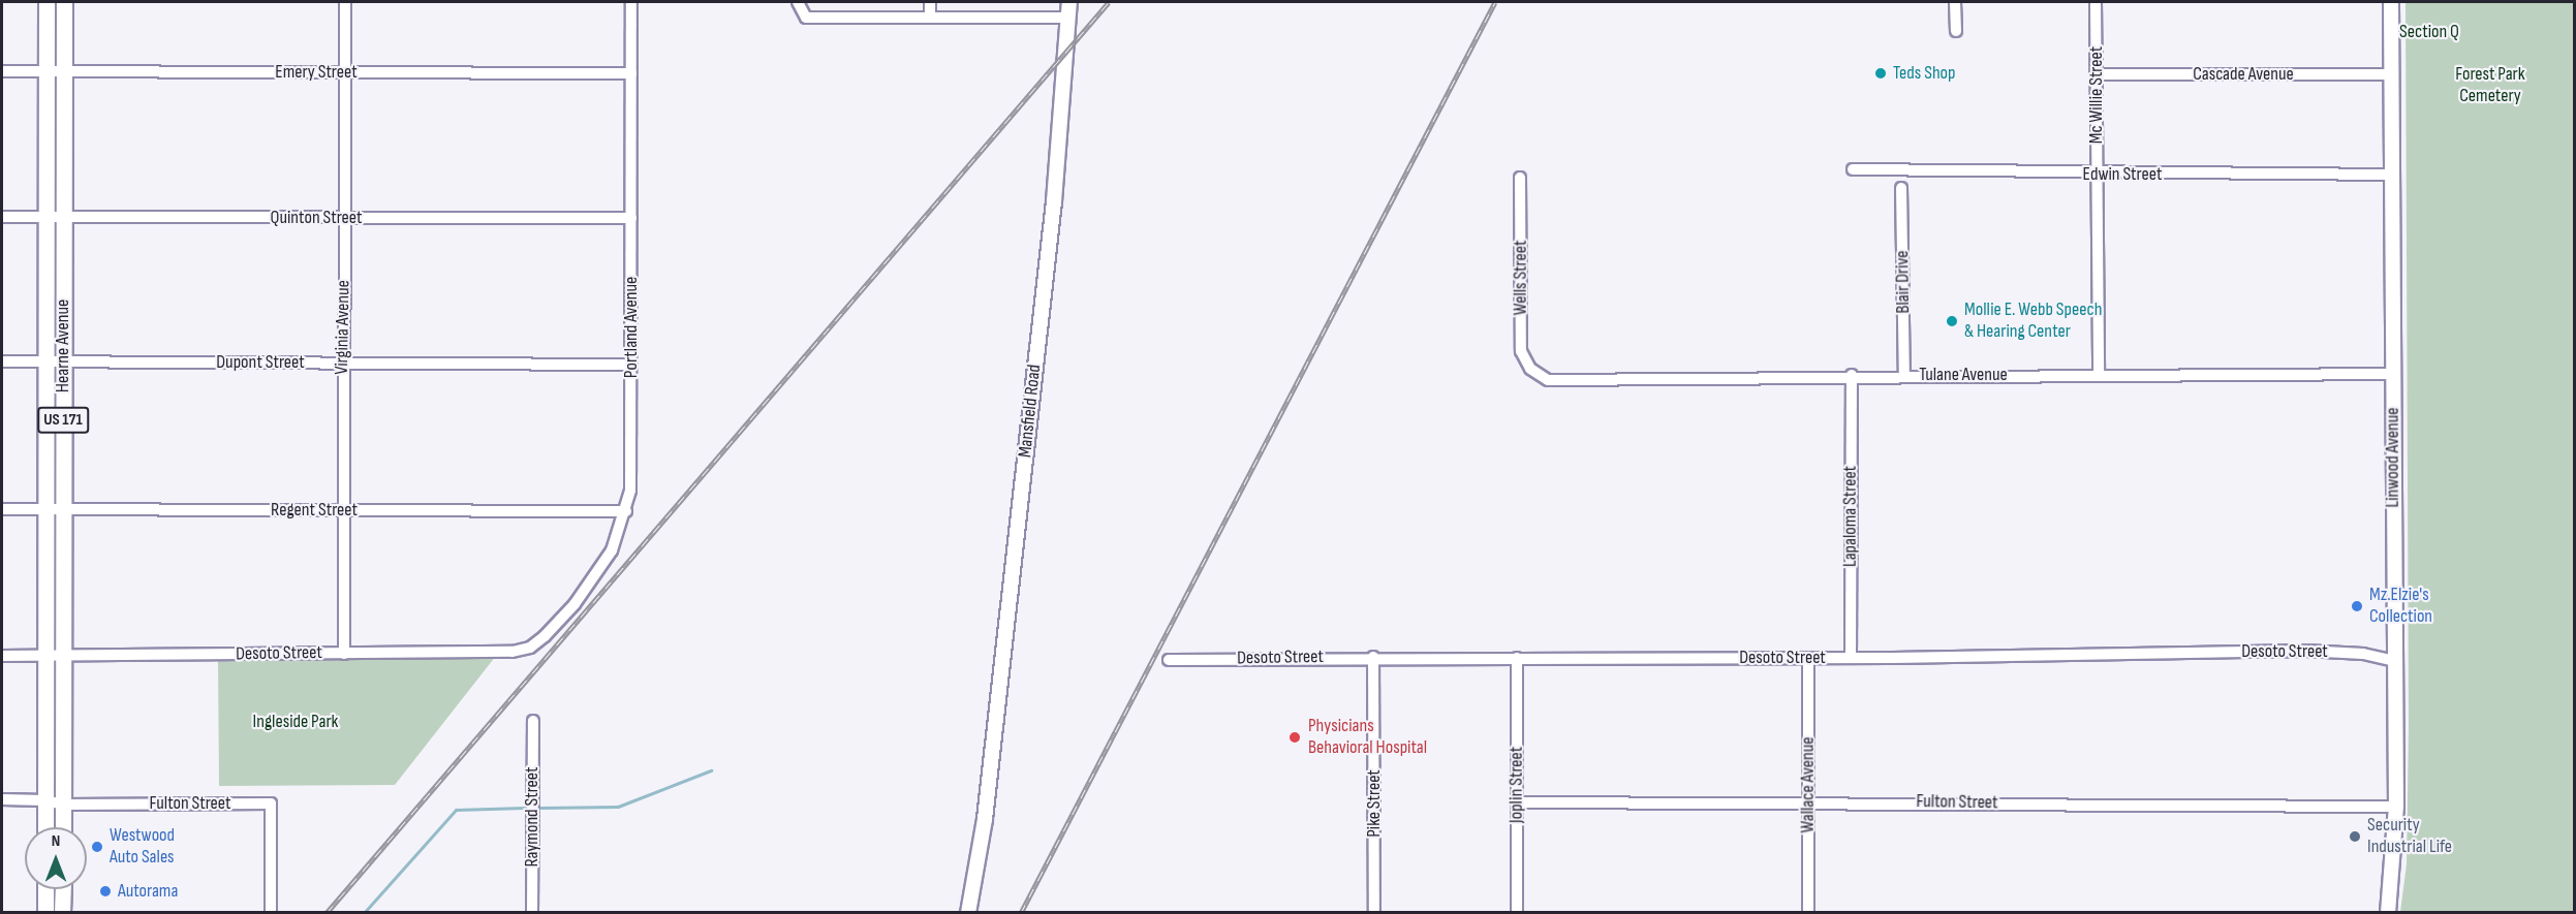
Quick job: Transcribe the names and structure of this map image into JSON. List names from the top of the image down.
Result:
{
  "streets": {
    "main road": [
      "Hearne Avenue",
      "Mansfield Road",
      "US 171",
      "Linwood Avenue"
    ],
    "street": [
      "Emery Street",
      "Cascade Avenue",
      "Mc Willie Street",
      "Edwin Street",
      "Quinton Street",
      "Wells Street",
      "Blair Drive",
      "Virginia Avenue",
      "Portland Avenue",
      "Dupont Street",
      "Tulane Avenue",
      "Regent Street",
      "Lapaloma Street",
      "Desoto Street",
      "Joplin Street",
      "Wallace Avenue",
      "Fulton Street",
      "Pike Street",
      "Raymond Street"
    ]
  },
  "crossings": [
    ["Emery Street", "Virginia Avenue"],
    ["Emery Street", "Portland Avenue"],
    ["Emery Street", "Hearne Avenue"],
    ["Cascade Avenue", "Mc Willie Street"],
    ["Cascade Avenue", "Linwood Avenue"],
    ["Mc Willie Street", "Edwin Street"],
    ["Mc Willie Street", "Tulane Avenue"],
    ["Edwin Street", "Linwood Avenue"],
    ["Quinton Street", "Virginia Avenue"],
    ["Quinton Street", "Portland Avenue"],
    ["Quinton Street", "Hearne Avenue"],
    ["Wells Street", "Tulane Avenue"],
    ["Blair Drive", "Tulane Avenue"],
    ["Virginia Avenue", "Dupont Street"],
    ["Virginia Avenue", "Regent Street"],
    ["Virginia Avenue", "Desoto Street"],
    ["Portland Avenue", "Dupont Street"],
    ["Portland Avenue", "Regent Street"],
    ["Portland Avenue", "Desoto Street"],
    ["Hearne Avenue", "Dupont Street"],
    ["Hearne Avenue", "Regent Street"],
    ["Hearne Avenue", "Desoto Street"],
    ["Hearne Avenue", "Fulton Street"],
    ["Tulane Avenue", "Linwood Avenue"],
    ["Tulane Avenue", "Lapaloma Street"],
    ["Linwood Avenue", "Desoto Street"],
    ["Linwood Avenue", "Fulton Street"],
    ["Lapaloma Street", "Desoto Street"],
    ["Desoto Street", "Joplin Street"],
    ["Desoto Street", "Wallace Avenue"],
    ["Desoto Street", "Pike Street"],
    ["Joplin Street", "Fulton Street"],
    ["Wallace Avenue", "Fulton Street"]
  ],
  "parks": ["Section Q", "Forest Park Cemetery", "Ingleside Park"],
  "places": [
    "Teds Shop",
    "Mollie E. Webb Speech & Hearing Center",
    "Mz.Elzie's Collection",
    "Physicians Behavioral Hospital",
    "Security Industrial Life",
    "Westwood Auto Sales",
    "Autorama"
  ],
  "north": "top"
}
